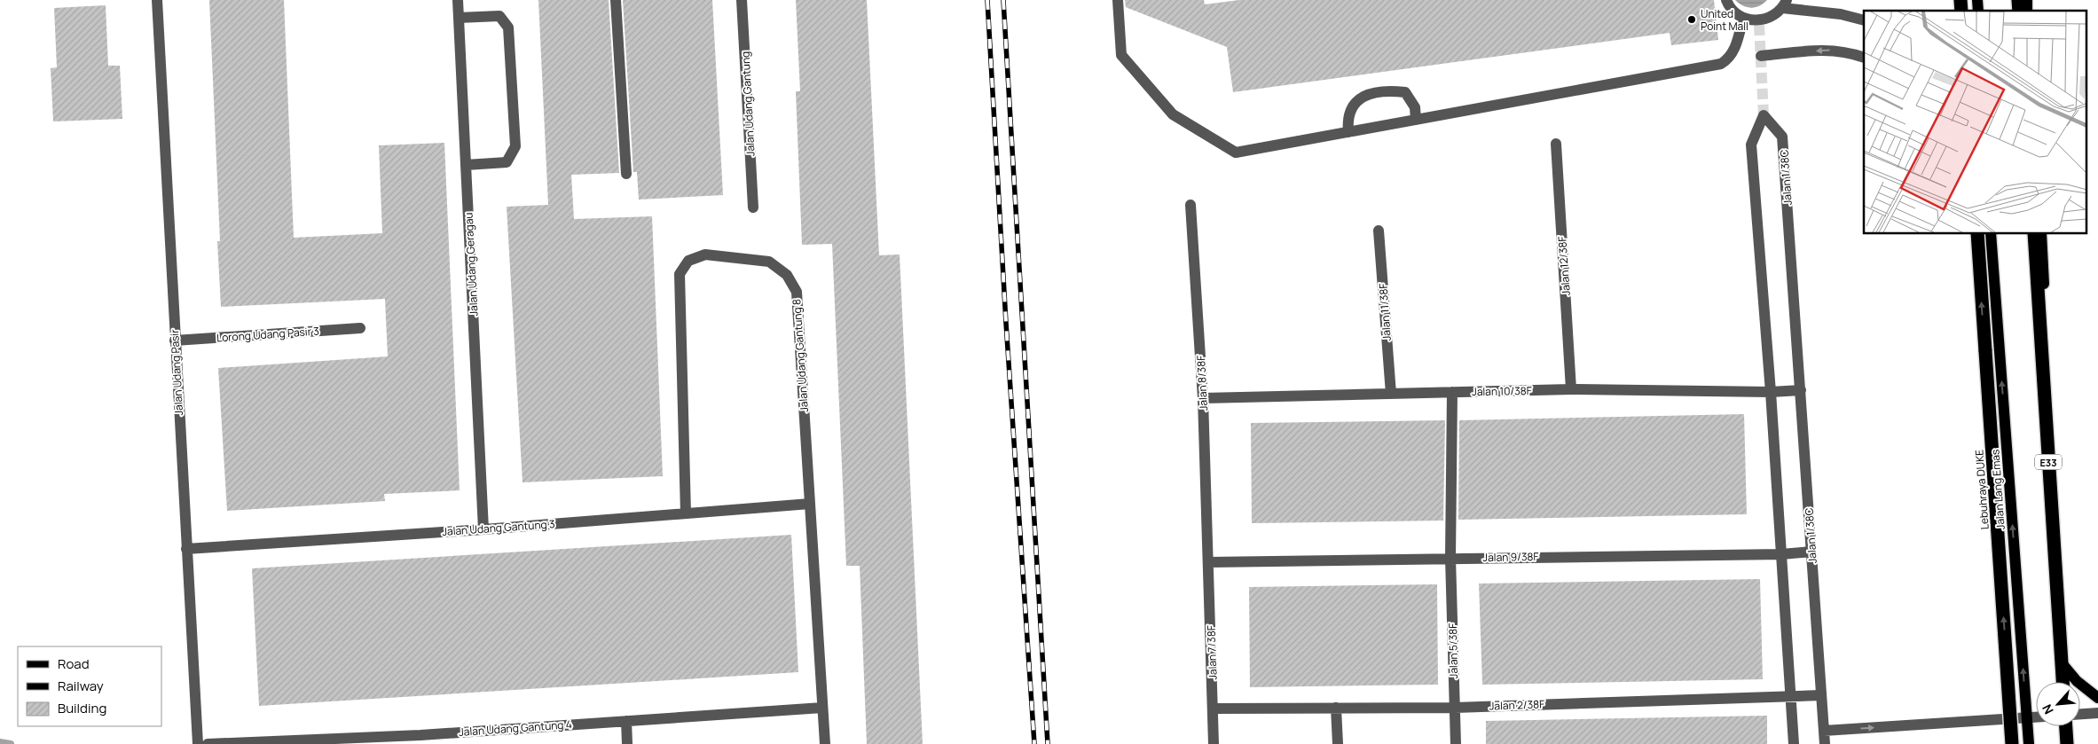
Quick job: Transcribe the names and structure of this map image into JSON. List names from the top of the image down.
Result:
{
  "streets": {
    "highway": ["E33", "Lebuhraya DUKE"],
    "main road": ["Jalan Lang Emas"],
    "street": [
      "Jalan Udang Gantung",
      "Jalan 1/38C",
      "Jalan Udang Geragau",
      "Jalan 12/38F",
      "Jalan 11/38F",
      "Lorong Udang Pasir 3",
      "Jalan Udang Gantung 8",
      "Jalan Udang Pasir",
      "Jalan 8/38F",
      "Jalan 10/38F",
      "Jalan Udang Gantung 3",
      "Jalan 9/38F",
      "Jalan 5/38F",
      "Jalan 7/38F",
      "Jalan 2/38F",
      "Jalan Udang Gantung 4"
    ]
  },
  "crossings": [
    ["Jalan 1/38C", "Jalan 10/38F"],
    ["Jalan 1/38C", "Jalan 9/38F"],
    ["Jalan 1/38C", "Jalan 2/38F"],
    ["Jalan Udang Geragau", "Jalan Udang Gantung 3"],
    ["Jalan 12/38F", "Jalan 10/38F"],
    ["Jalan 11/38F", "Jalan 10/38F"],
    ["Lorong Udang Pasir 3", "Jalan Udang Pasir"],
    ["Jalan Udang Gantung 8", "Jalan Udang Gantung 3"],
    ["Jalan Udang Gantung 8", "Jalan Udang Gantung 4"],
    ["Jalan Udang Pasir", "Jalan Udang Gantung 3"],
    ["Jalan 8/38F", "Jalan 10/38F"],
    ["Jalan 8/38F", "Jalan 9/38F"],
    ["Jalan 8/38F", "Jalan 7/38F"],
    ["Jalan 10/38F", "Jalan 5/38F"],
    ["Jalan 9/38F", "Jalan 5/38F"],
    ["Jalan 9/38F", "Jalan 7/38F"],
    ["Jalan 5/38F", "Jalan 2/38F"],
    ["Jalan 7/38F", "Jalan 2/38F"]
  ],
  "places": ["United Point Mall"],
  "legend": ["Road", "Railway", "Building"],
  "north": "bottom left"
}
